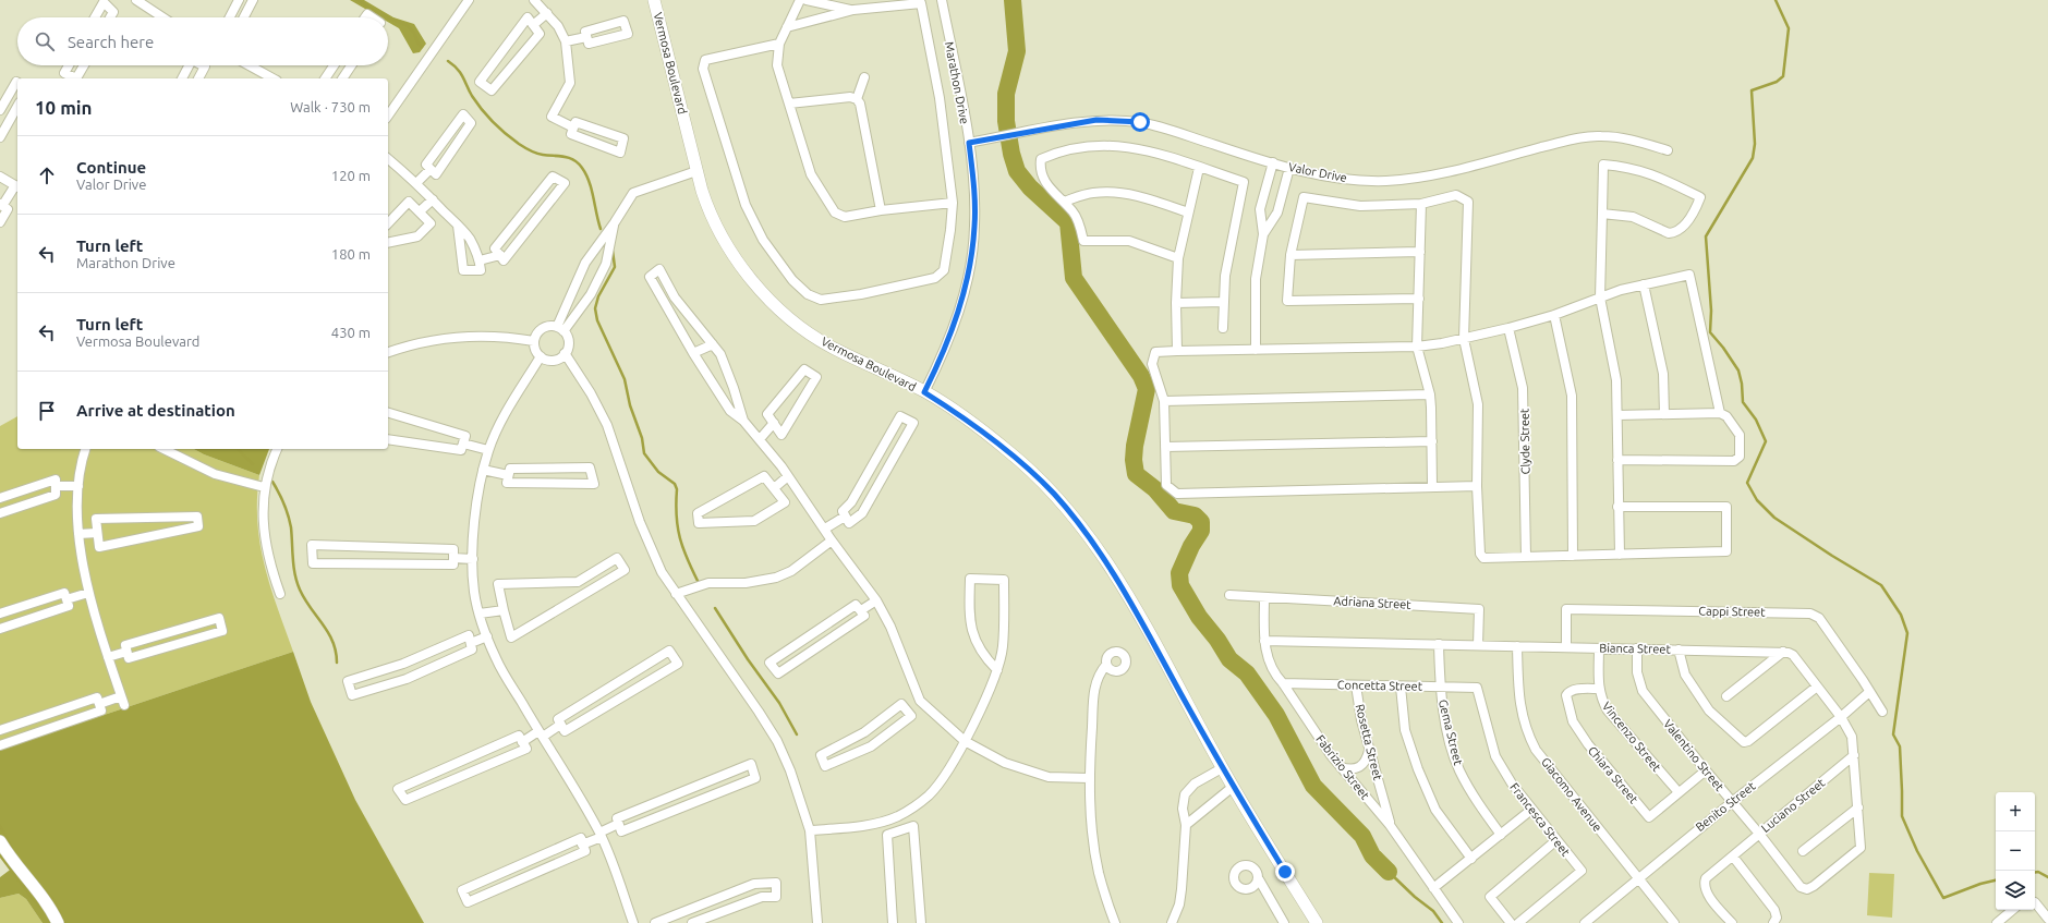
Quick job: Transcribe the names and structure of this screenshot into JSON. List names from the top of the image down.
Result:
{
  "streets": {
    "main road": ["Vermosa Boulevard"],
    "street": [
      "Marathon Drive",
      "Valor Drive",
      "Clyde Street",
      "Adriana Street",
      "Cappi Street",
      "Bianca Street",
      "Concetta Street",
      "Gema Street",
      "Vincenzo Street",
      "Rosetta Street",
      "Valentino Street",
      "Fabrizio Street",
      "Chiara Street",
      "Giacomo Avenue",
      "Luciano Street",
      "Benito Street",
      "Francesca Street"
    ]
  },
  "crossings": [
    ["Vermosa Boulevard", "Marathon Drive"],
    ["Marathon Drive", "Valor Drive"],
    ["Adriana Street", "Bianca Street"],
    ["Adriana Street", "Fabrizio Street"],
    ["Cappi Street", "Bianca Street"],
    ["Cappi Street", "Benito Street"],
    ["Bianca Street", "Gema Street"],
    ["Bianca Street", "Vincenzo Street"],
    ["Bianca Street", "Valentino Street"],
    ["Bianca Street", "Fabrizio Street"],
    ["Bianca Street", "Giacomo Avenue"],
    ["Concetta Street", "Gema Street"],
    ["Concetta Street", "Rosetta Street"],
    ["Concetta Street", "Fabrizio Street"],
    ["Concetta Street", "Francesca Street"],
    ["Vincenzo Street", "Chiara Street"],
    ["Rosetta Street", "Fabrizio Street"],
    ["Valentino Street", "Chiara Street"],
    ["Valentino Street", "Luciano Street"],
    ["Valentino Street", "Benito Street"],
    ["Giacomo Avenue", "Benito Street"]
  ],
  "page": {
    "search": "Search here",
    "heading": ["10 min", "Walk · 730 m"],
    "list": [
      ["Continue", "Valor Drive", "120 m"],
      ["Turn left", "Marathon Drive", "180 m"],
      ["Turn left", "Vermosa Boulevard", "430 m"],
      "Arrive at destination"
    ],
    "map_buttons": ["+", "−"]
  }
}
